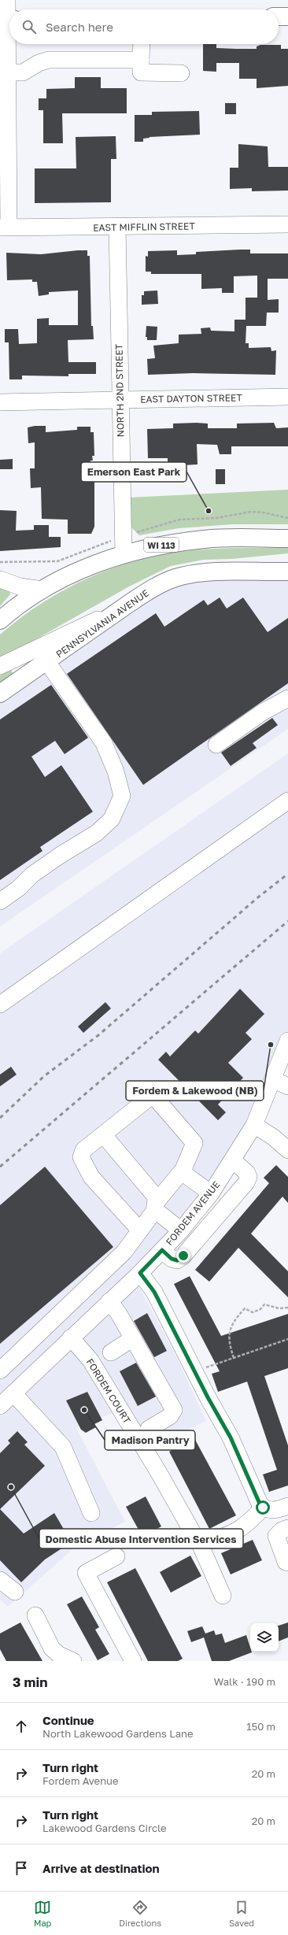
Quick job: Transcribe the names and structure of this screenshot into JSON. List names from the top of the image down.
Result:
{
  "streets": {
    "main road": ["WI 113", "PENNSYLVANIA AVENUE"],
    "street": [
      "EAST MIFFLIN STREET",
      "NORTH 2ND STREET",
      "EAST DAYTON STREET",
      "FORDEM AVENUE",
      "FORDEM COURT"
    ]
  },
  "crossings": [
    ["EAST MIFFLIN STREET", "NORTH 2ND STREET"],
    ["NORTH 2ND STREET", "EAST DAYTON STREET"],
    ["NORTH 2ND STREET", "WI 113"],
    ["FORDEM AVENUE", "FORDEM COURT"]
  ],
  "places": [
    "Emerson East Park",
    "Fordem & Lakewood (NB)",
    "Madison Pantry",
    "Domestic Abuse Intervention Services"
  ],
  "page": {
    "search": "Search here",
    "heading": ["3 min", "Walk · 190 m"],
    "list": [
      ["Continue", "North Lakewood Gardens Lane", "150 m"],
      ["Turn right", "Fordem Avenue", "20 m"],
      ["Turn right", "Lakewood Gardens Circle", "20 m"],
      "Arrive at destination"
    ],
    "nav": ["Map", "Directions", "Saved"]
  }
}
